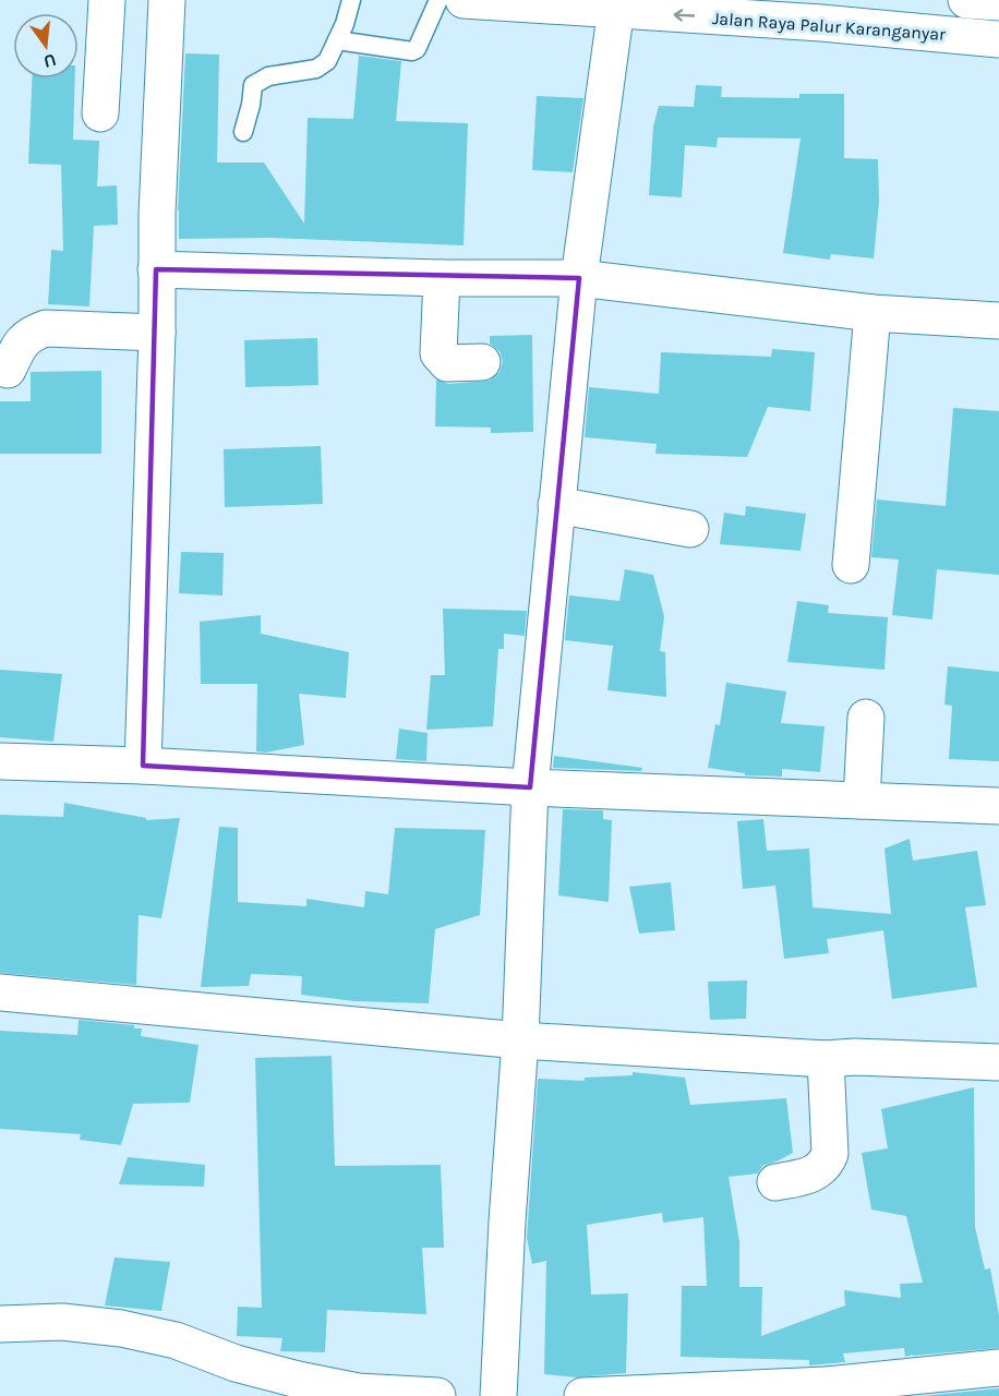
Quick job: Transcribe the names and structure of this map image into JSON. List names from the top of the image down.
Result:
{
  "streets": {
    "street": ["Jalan Raya Palur Karanganyar"]
  },
  "north": "bottom"
}
